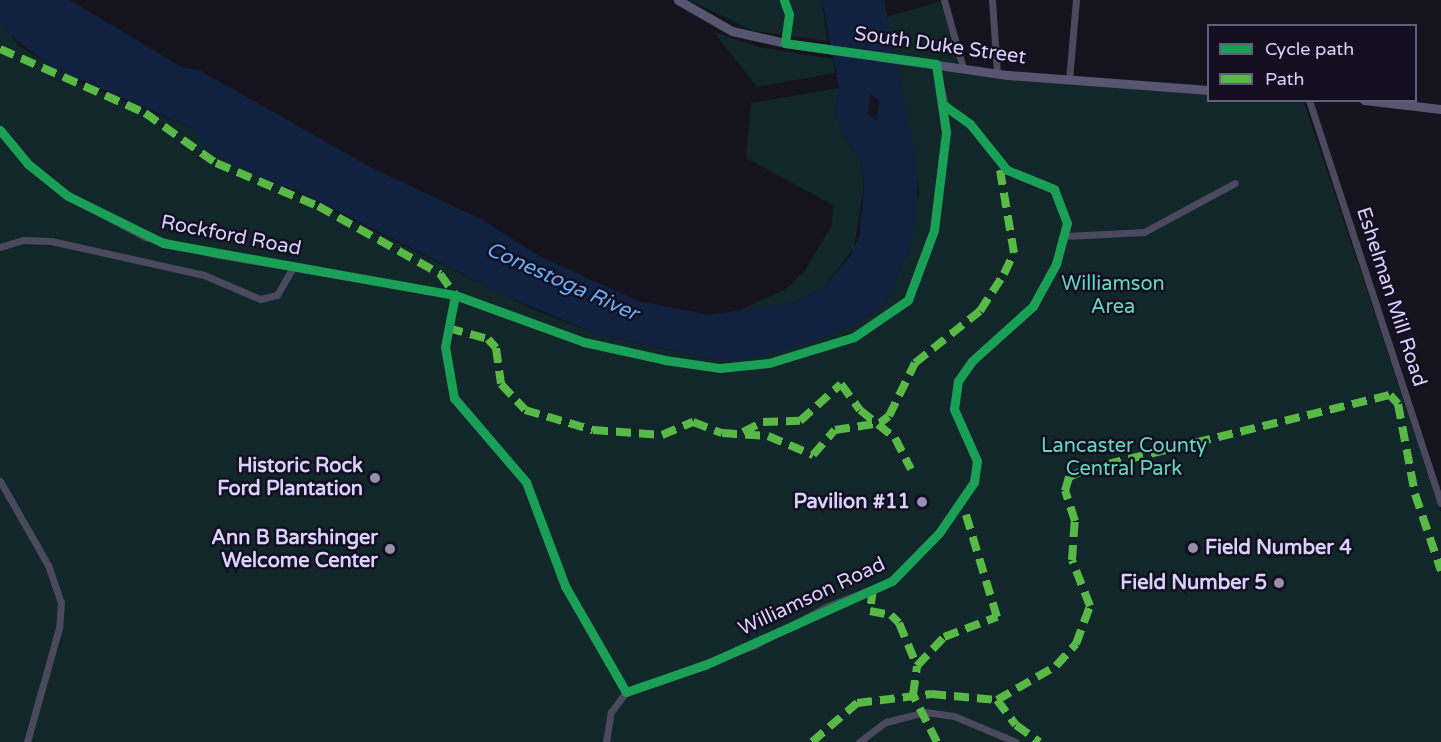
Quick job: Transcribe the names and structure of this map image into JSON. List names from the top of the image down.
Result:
{
  "streets": {
    "main road": ["South Duke Street"],
    "street": ["Rockford Road", "Eshelman Mill Road", "Williamson Road"]
  },
  "crossings": [
    ["South Duke Street", "Williamson Road"],
    ["Rockford Road", "Williamson Road"]
  ],
  "water": ["Conestoga River"],
  "parks": ["Williamson Area", "Lancaster County Central Park"],
  "places": [
    "Historic Rock Ford Plantation",
    "Pavilion #11",
    "Field Number 4",
    "Ann B Barshinger Welcome Center",
    "Field Number 5"
  ],
  "legend": ["Cycle path", "Path"]
}
